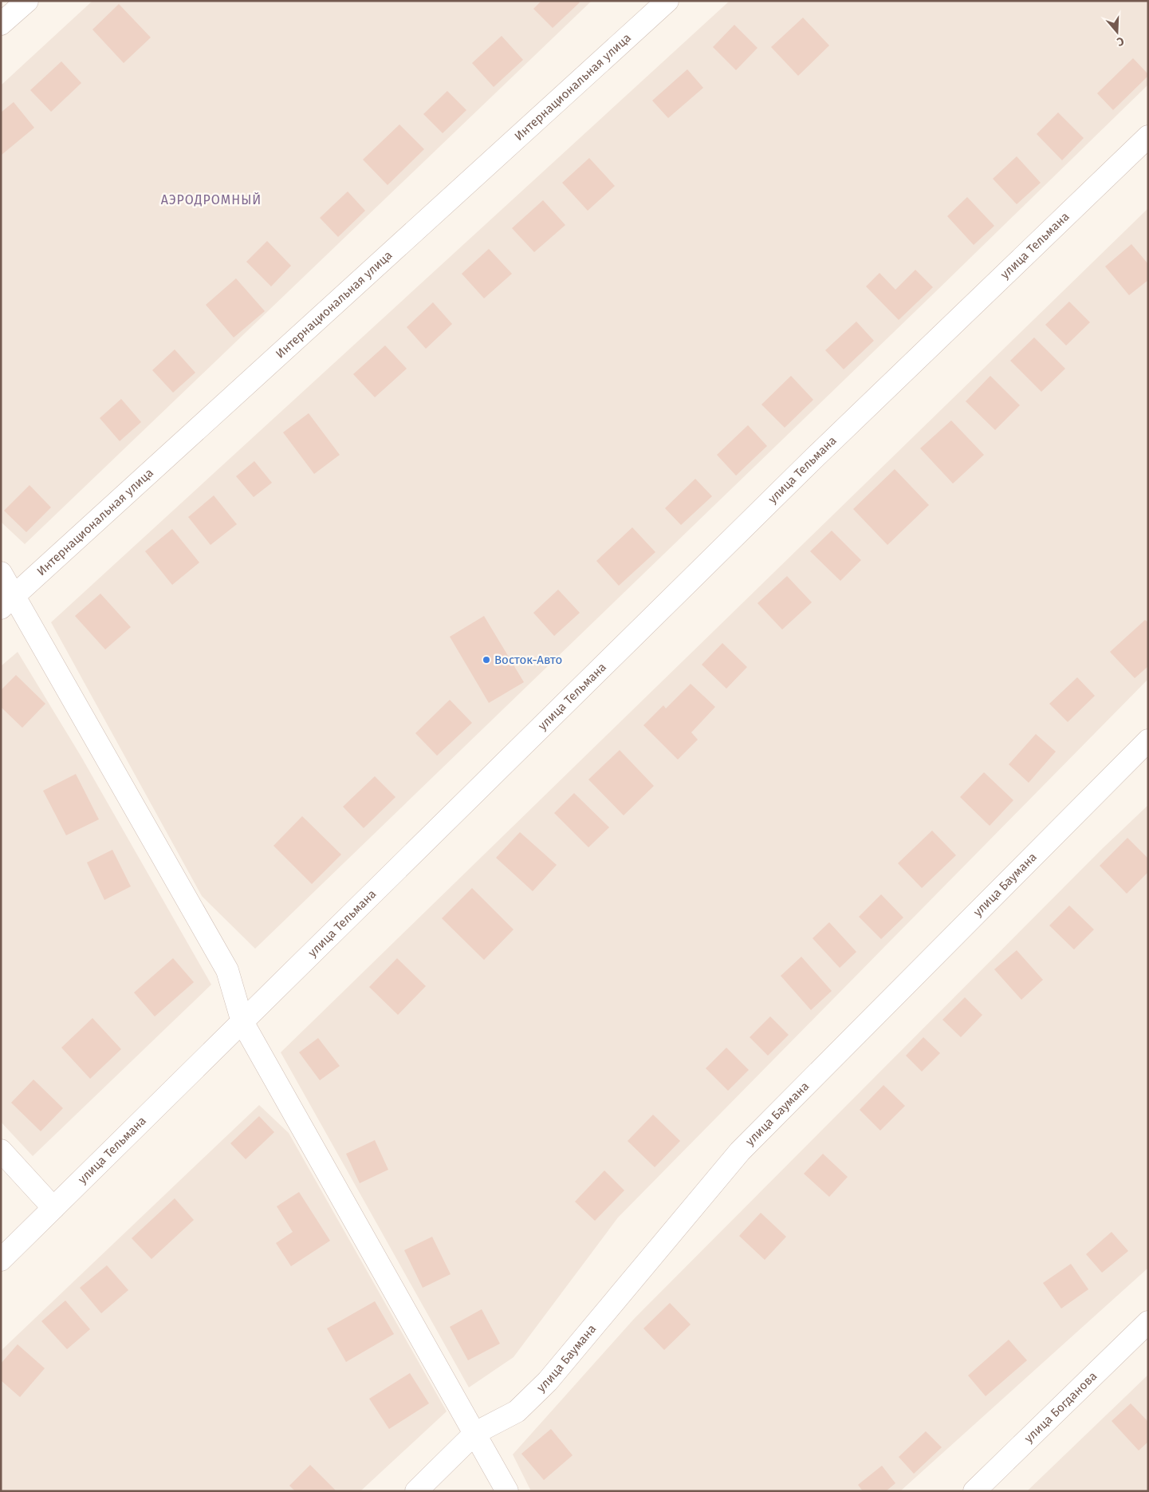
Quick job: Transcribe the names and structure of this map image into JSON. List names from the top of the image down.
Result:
{
  "streets": {
    "street": [
      "Интернациональная улица",
      "улица Тельмана",
      "улица Баумана",
      "улица Богданова"
    ]
  },
  "districts": ["АЭРОДРОМНЫЙ"],
  "places": ["Восток-Авто"],
  "north": "bottom"
}
